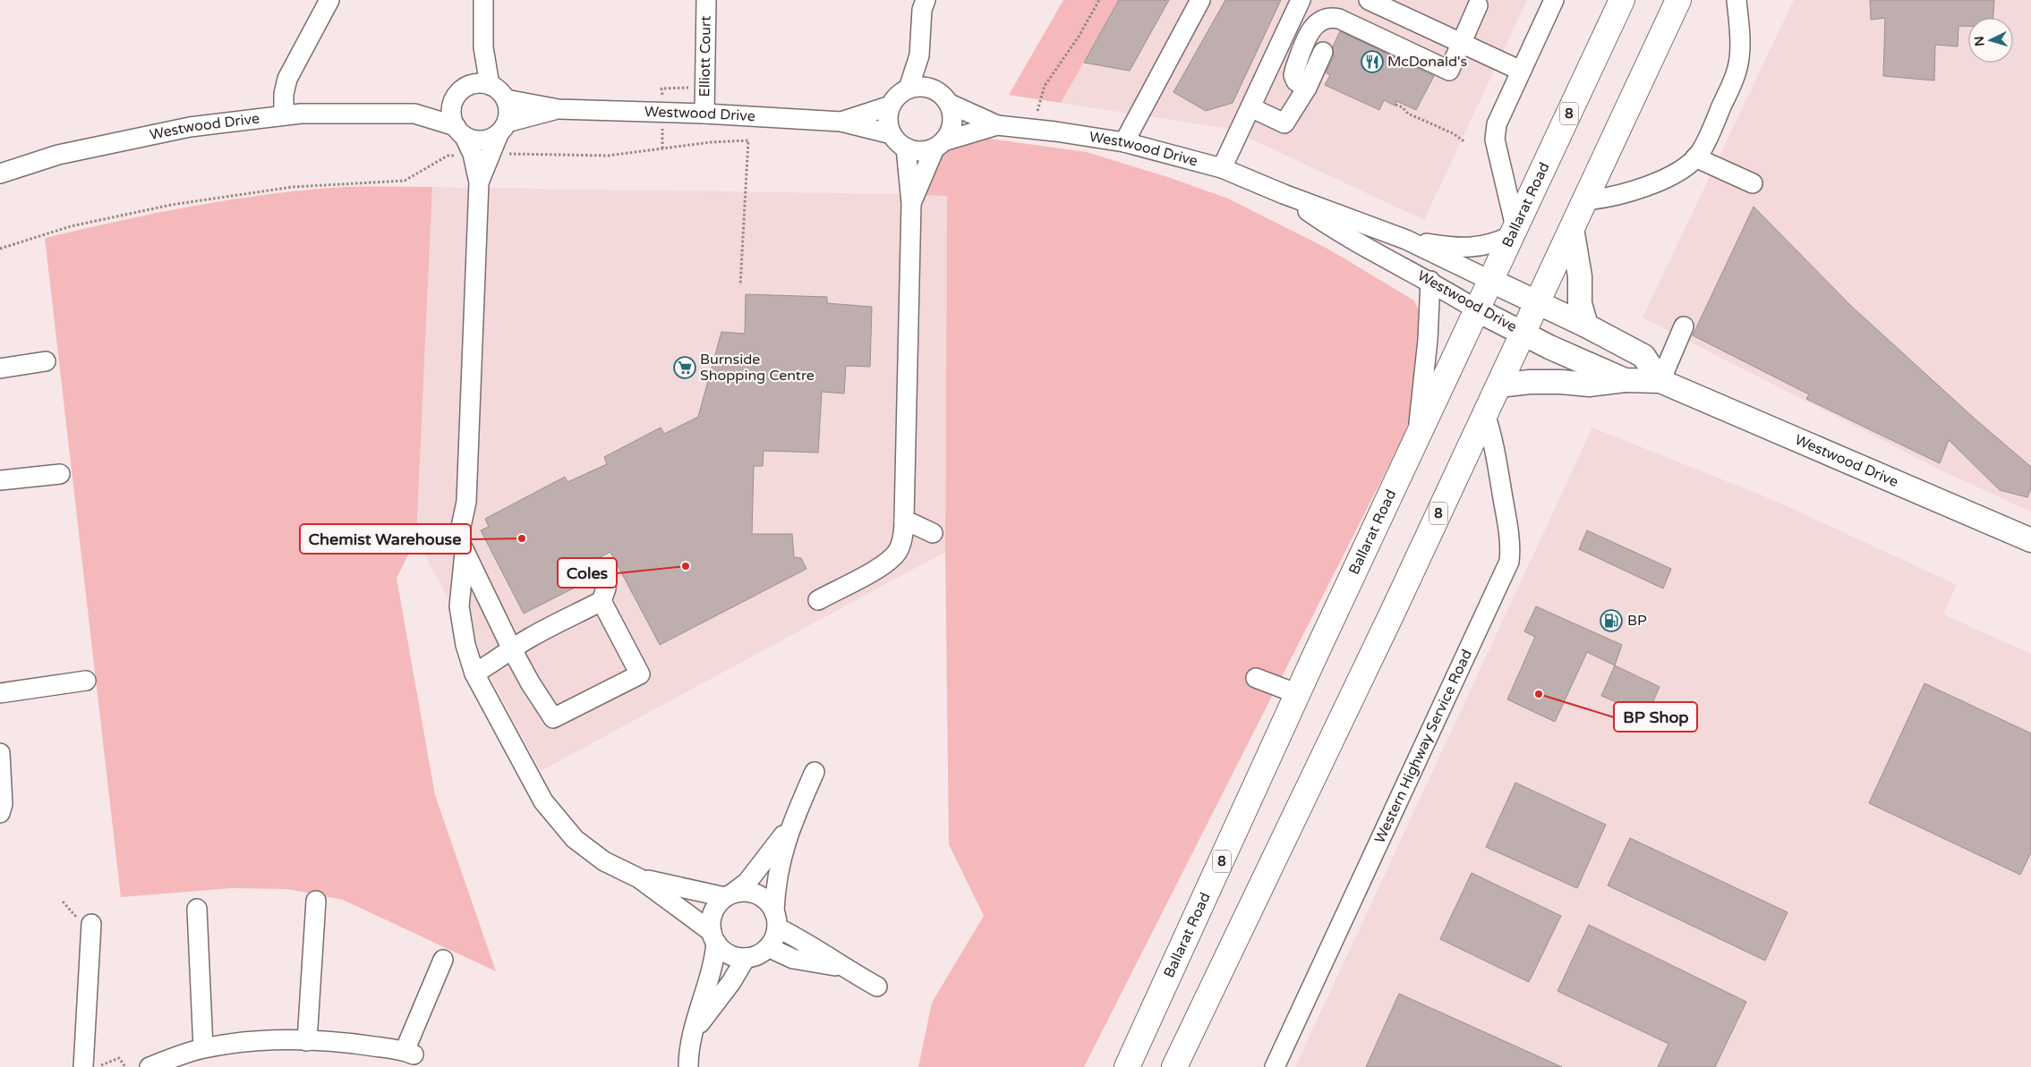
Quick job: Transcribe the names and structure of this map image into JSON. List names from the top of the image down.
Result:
{
  "streets": {
    "highway": ["8", "Ballarat Road"],
    "main road": ["Westwood Drive"],
    "street": ["Elliott Court", "Western Highway Service Road"]
  },
  "crossings": [
    ["Elliott Court", "Westwood Drive"],
    ["8", "Westwood Drive"],
    ["8", "Western Highway Service Road"],
    ["Westwood Drive", "Ballarat Road"]
  ],
  "places": {
    "restaurant": ["McDonald's"],
    "supermarket": ["Burnside Shopping Centre"],
    "other": ["Chemist Warehouse", "Coles", "BP Shop"],
    "fuel station": ["BP"]
  },
  "north": "left"
}
